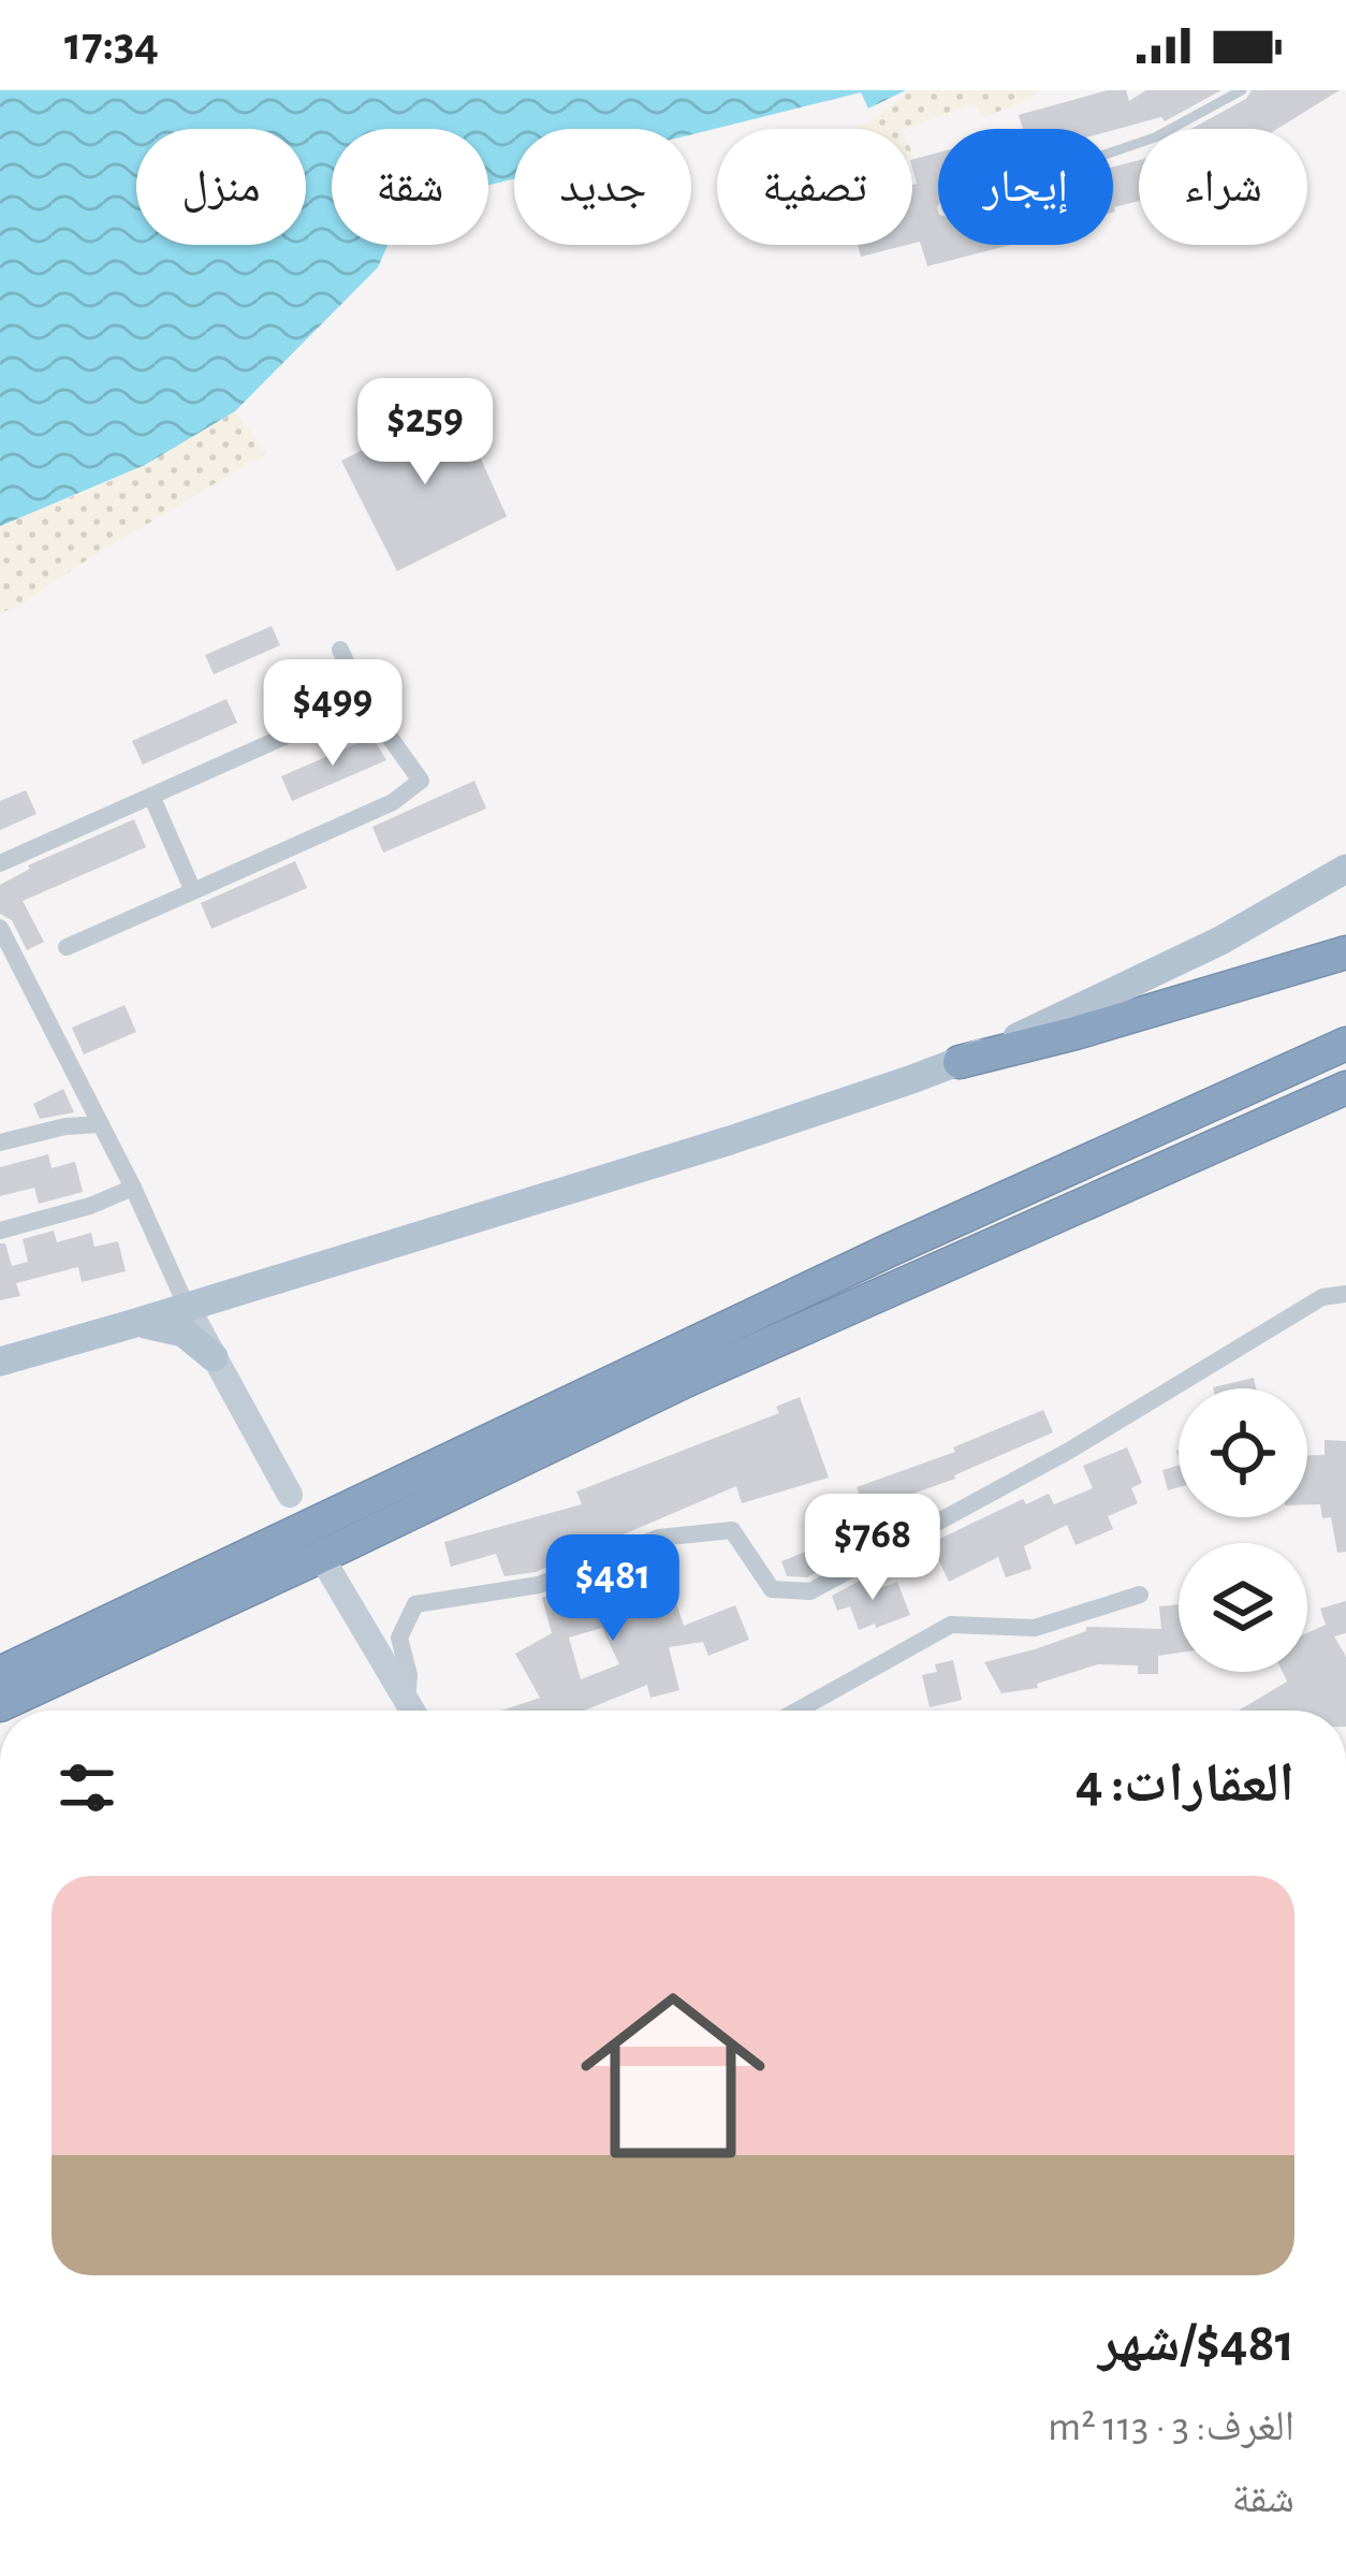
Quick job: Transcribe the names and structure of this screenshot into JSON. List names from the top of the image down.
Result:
{
  "page": {
    "status": "17:34",
    "chip": [
      "شراء",
      "إيجار",
      "تصفية",
      "جديد",
      "شقة",
      "منزل"
    ],
    "price": [
      "$259",
      "$499",
      "$768",
      "$481"
    ],
    "heading": "العقارات: 4",
    "list": [
      {
        "name": "$481/شهر",
        "note": "الغرف: 3 · 113 m² · شقة"
      }
    ]
  }
}
